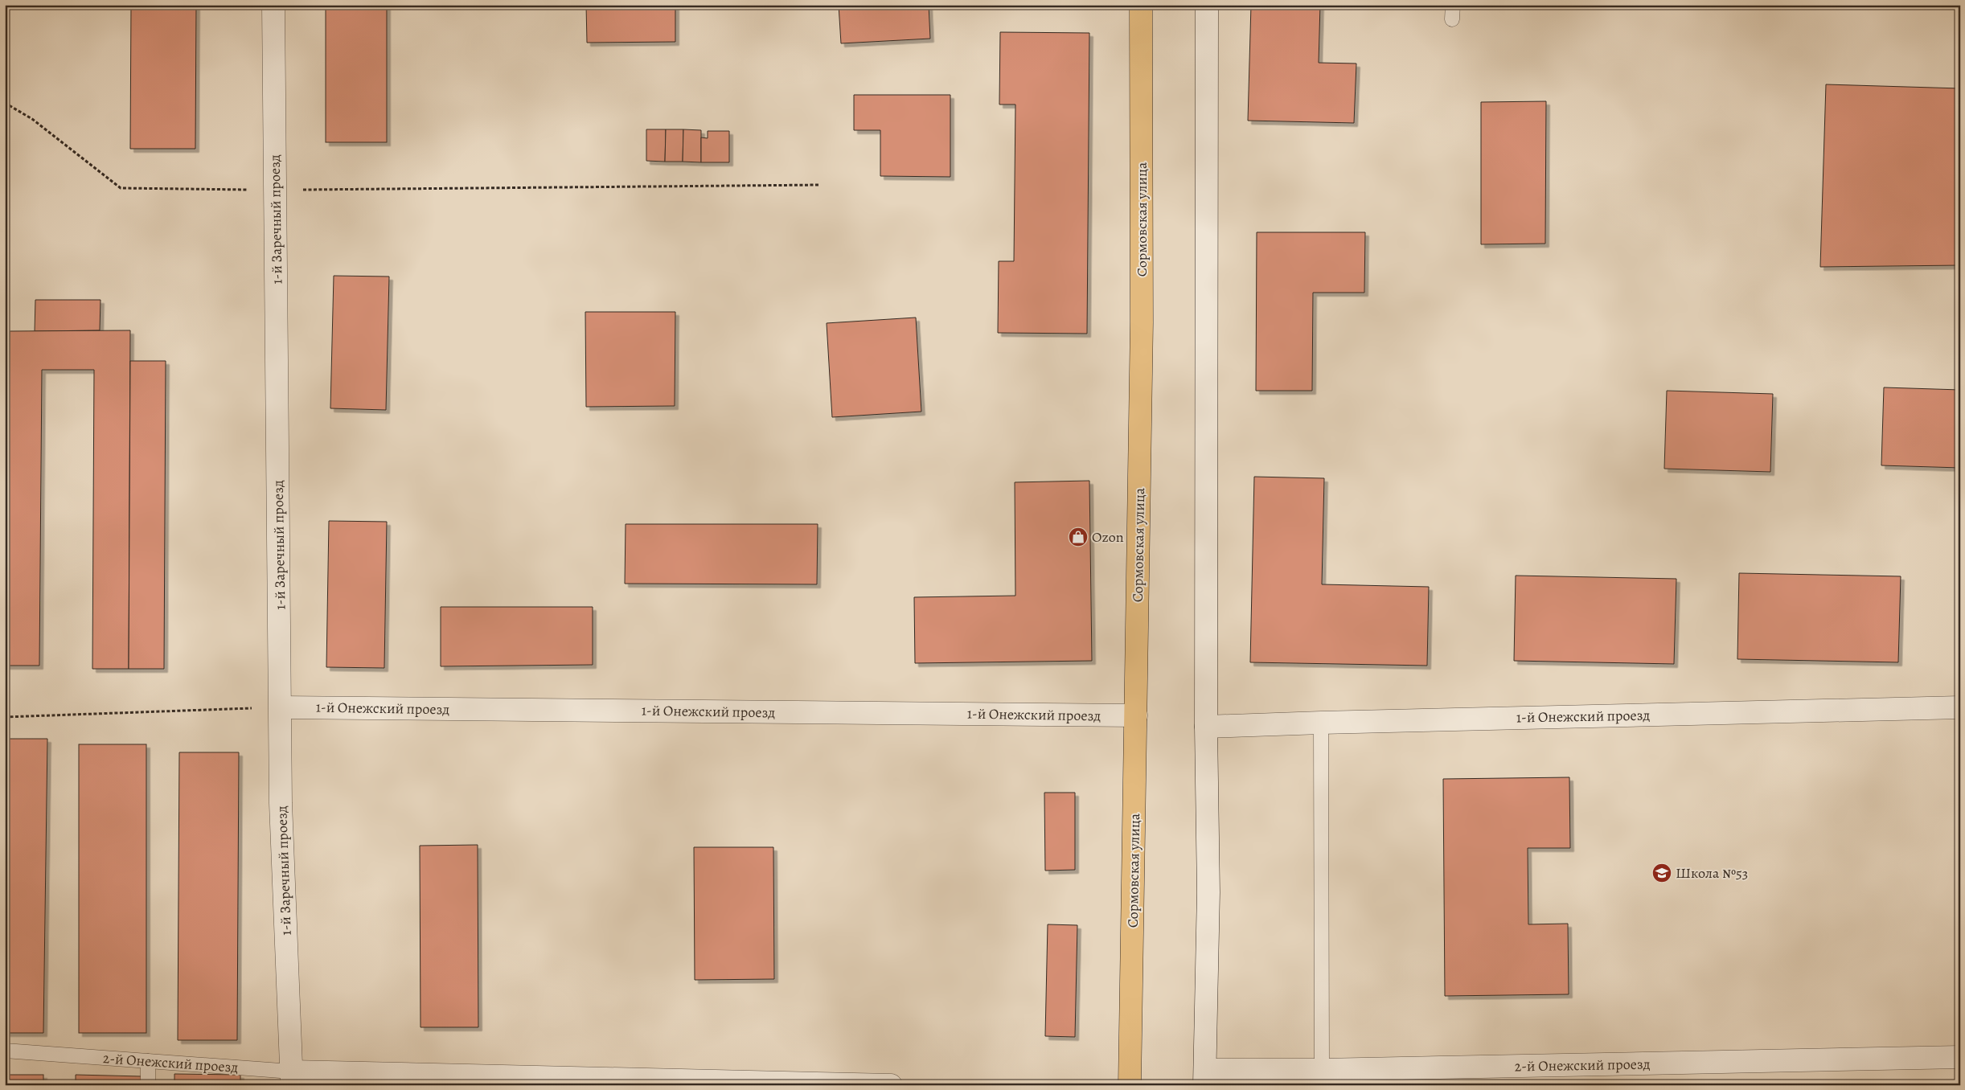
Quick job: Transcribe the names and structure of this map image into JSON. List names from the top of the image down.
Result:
{
  "streets": {
    "highway": ["Сормовская улица"],
    "street": ["1-й Заречный проезд", "1-й Онежский проезд", "2-й Онежский проезд"]
  },
  "crossings": [
    ["1-й Заречный проезд", "1-й Онежский проезд"],
    ["1-й Заречный проезд", "2-й Онежский проезд"],
    ["Сормовская улица", "1-й Онежский проезд"]
  ],
  "places": {
    "shop": ["Ozon"],
    "school or university": ["Школа №53"]
  }
}
